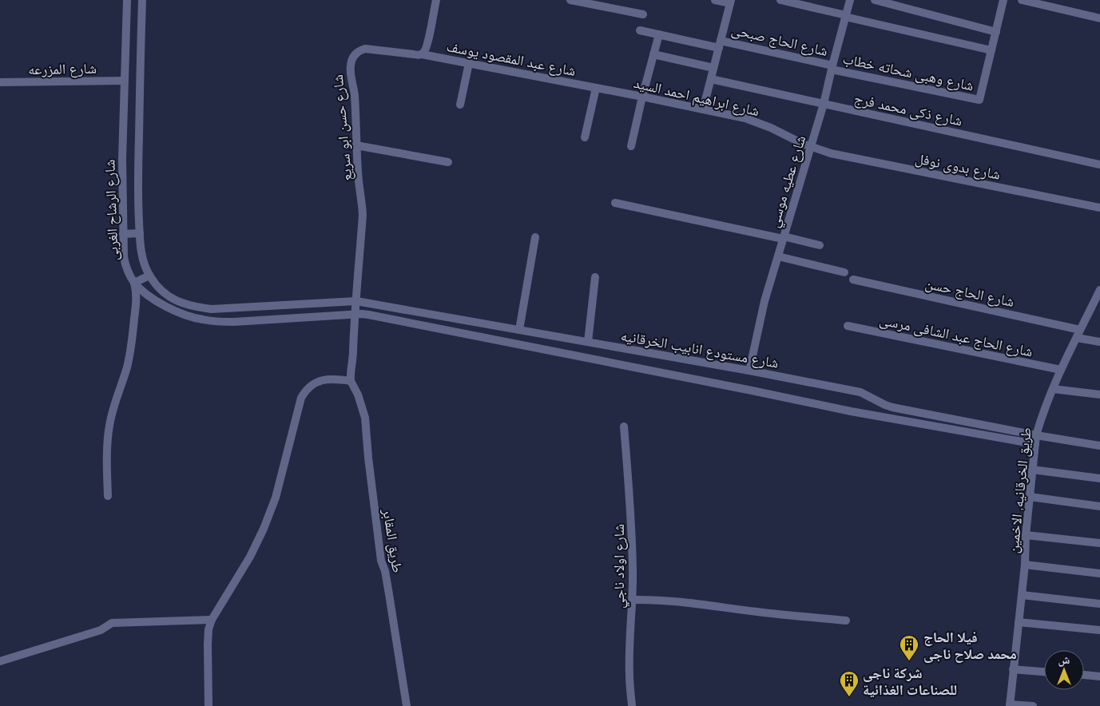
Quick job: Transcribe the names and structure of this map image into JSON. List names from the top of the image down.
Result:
{
  "streets": {
    "street": [
      "شارع الحاج صبحى",
      "شارع عبد المقصود يوسف",
      "شارع المزرعه",
      "شارع وهبى شحاته خطاب",
      "شارع ابراهيم احمد السيد",
      "شارع ذكى محمد فرج",
      "شارع حسن ابو سريع",
      "شارع بدوى نوفل",
      "شارع عطيه موسي",
      "شارع الرشاح الغربى",
      "شارع الحاج حسن",
      "شارع الحاج عبد الشافى مرسى",
      "شارع مستودع انابيب الخرقانيه",
      "طريق الخرقانيه, الاخمين",
      "طريق المقابر",
      "شارع اولاد ناجي"
    ]
  },
  "crossings": [
    ["شارع الحاج صبحى", "شارع وهبى شحاته خطاب"],
    ["شارع الحاج صبحى", "شارع عطيه موسي"],
    ["شارع عبد المقصود يوسف", "شارع ابراهيم احمد السيد"],
    ["شارع عبد المقصود يوسف", "شارع حسن ابو سريع"],
    ["شارع المزرعه", "شارع الرشاح الغربى"],
    ["شارع وهبى شحاته خطاب", "شارع عطيه موسي"],
    ["شارع ابراهيم احمد السيد", "شارع بدوى نوفل"],
    ["شارع ابراهيم احمد السيد", "شارع عطيه موسي"],
    ["شارع ذكى محمد فرج", "شارع عطيه موسي"],
    ["شارع حسن ابو سريع", "شارع الرشاح الغربى"],
    ["شارع حسن ابو سريع", "شارع مستودع انابيب الخرقانيه"],
    ["شارع حسن ابو سريع", "طريق المقابر"],
    ["شارع بدوى نوفل", "شارع عطيه موسي"],
    ["شارع عطيه موسي", "شارع مستودع انابيب الخرقانيه"],
    ["شارع الرشاح الغربى", "شارع مستودع انابيب الخرقانيه"],
    ["شارع الحاج حسن", "طريق الخرقانيه, الاخمين"],
    ["شارع الحاج عبد الشافى مرسى", "طريق الخرقانيه, الاخمين"],
    ["شارع مستودع انابيب الخرقانيه", "طريق الخرقانيه, الاخمين"]
  ],
  "places": {
    "building": ["فيلا الحاج محمد صلاح ناجى", "شركة ناجى للصناعات الغذائية"]
  },
  "north": "top"
}
